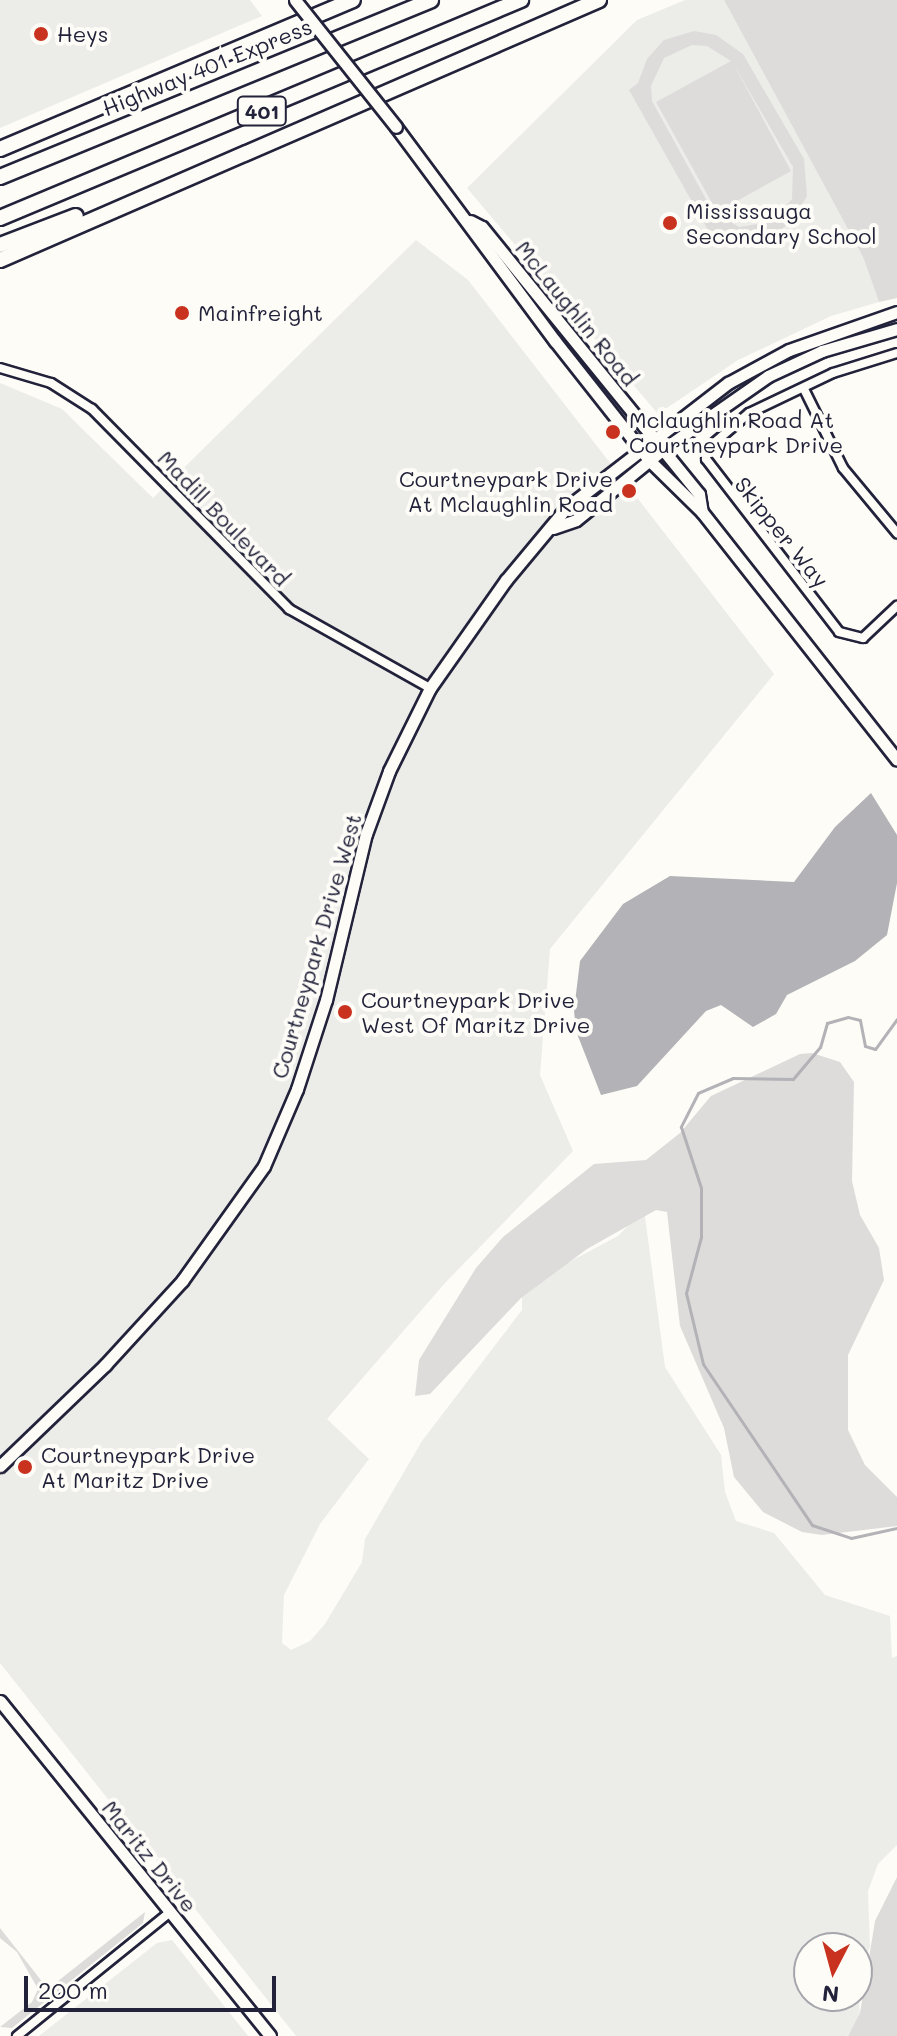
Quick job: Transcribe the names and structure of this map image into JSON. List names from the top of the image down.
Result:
{
  "streets": {
    "highway": ["Highway 401 Express", "401"],
    "main road": ["McLaughlin Road", "Courtneypark Drive West", "Maritz Drive"],
    "street": ["Madill Boulevard", "Skipper Way"]
  },
  "crossings": [
    ["McLaughlin Road", "Courtneypark Drive West"],
    ["Madill Boulevard", "Courtneypark Drive West"]
  ],
  "places": [
    "Heys",
    "Mississauga Secondary School",
    "Mainfreight",
    "Mclaughlin Road At Courtneypark Drive",
    "Courtneypark Drive At Mclaughlin Road",
    "Courtneypark Drive West Of Maritz Drive",
    "Courtneypark Drive At Maritz Drive"
  ],
  "scale_bar": "200 m",
  "north": "bottom"
}
